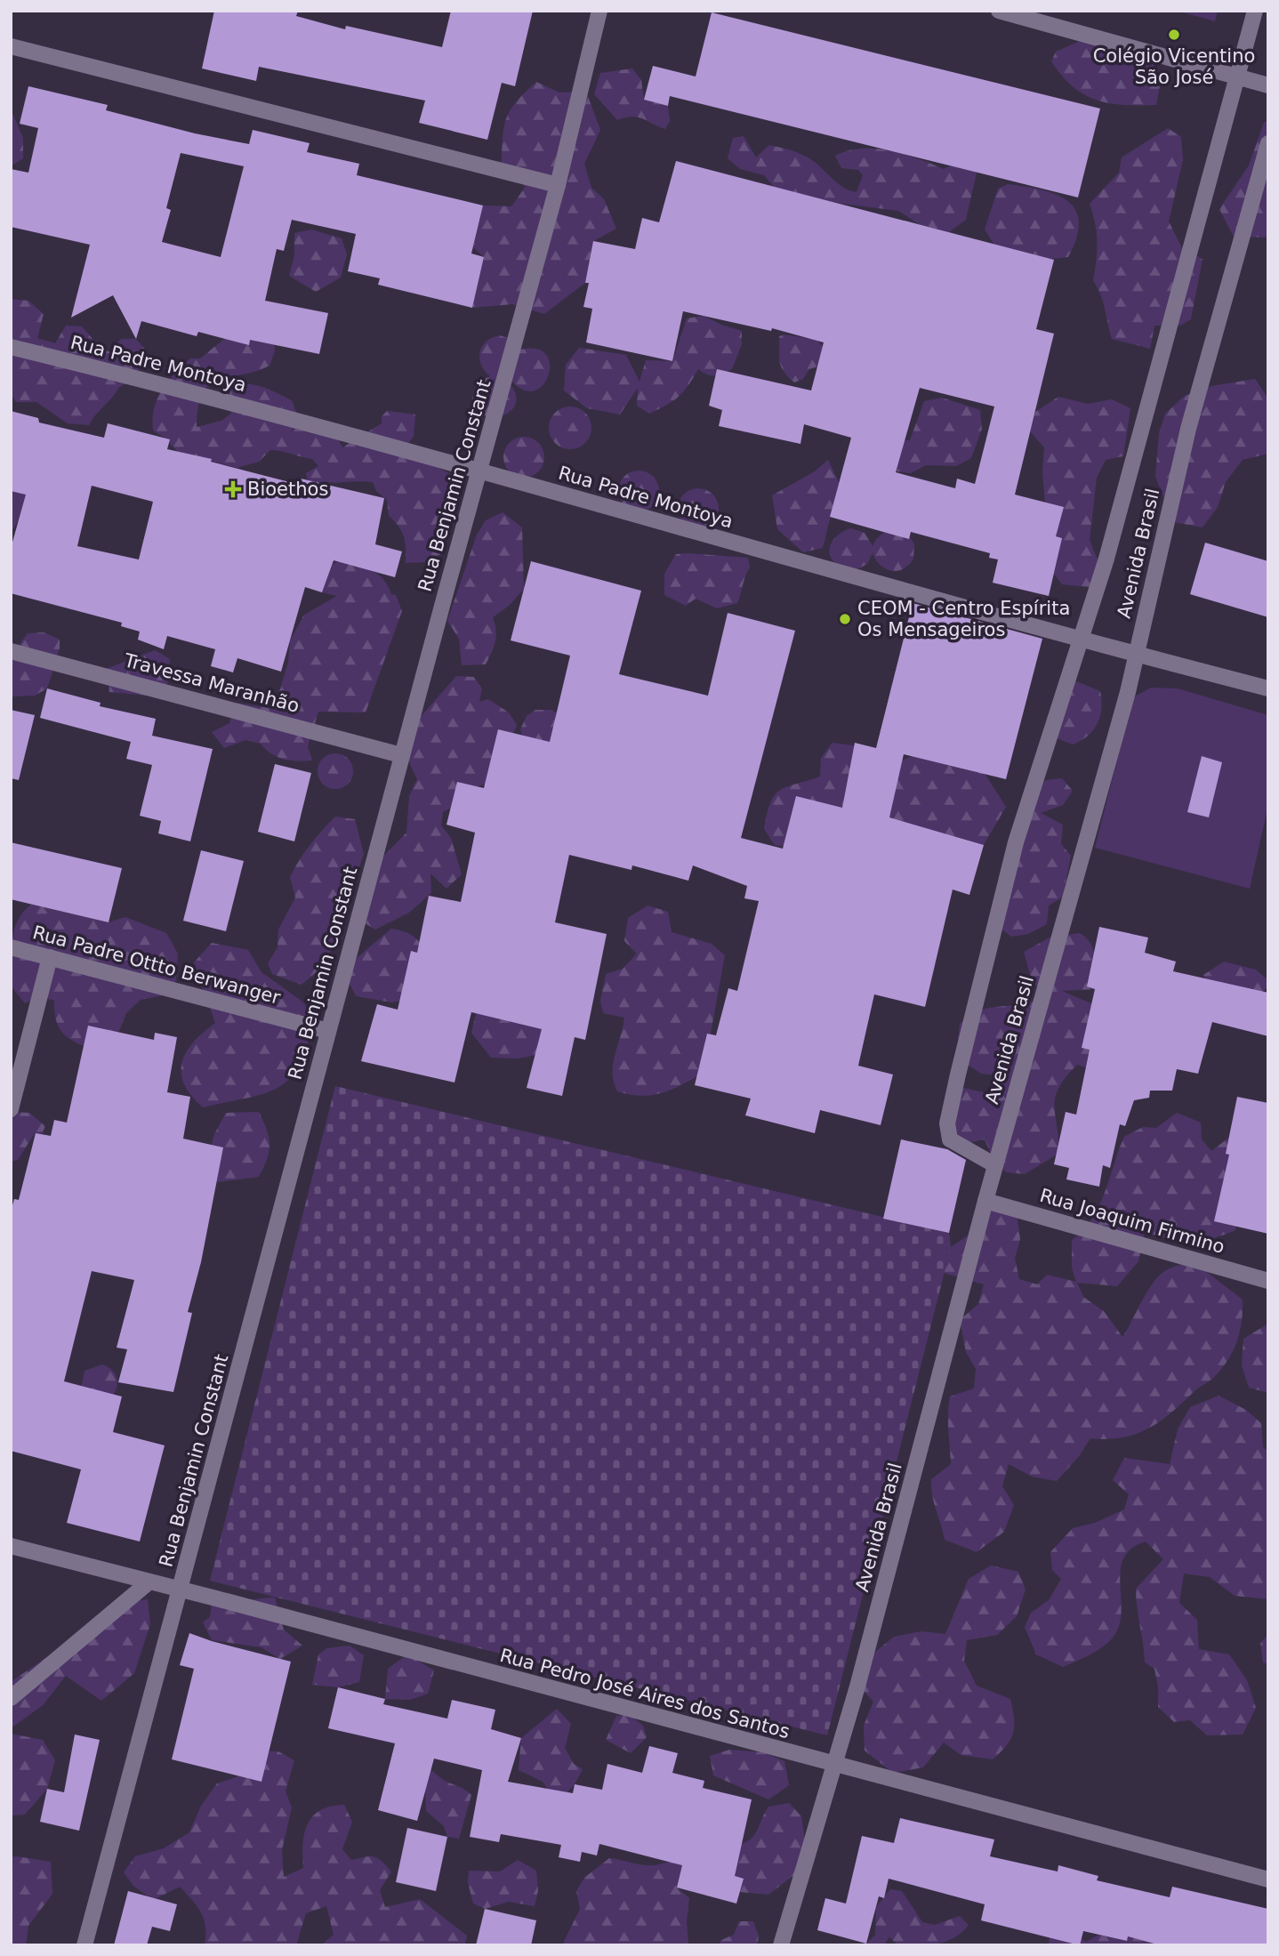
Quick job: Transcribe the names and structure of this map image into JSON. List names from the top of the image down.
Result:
{
  "streets": {
    "street": [
      "Rua Padre Montoya",
      "Rua Benjamin Constant",
      "Avenida Brasil",
      "Travessa Maranhão",
      "Rua Padre Ottto Berwanger",
      "Rua Joaquim Firmino",
      "Rua Pedro José Aires dos Santos"
    ]
  },
  "crossings": [
    ["Rua Padre Montoya", "Rua Benjamin Constant"],
    ["Rua Padre Montoya", "Avenida Brasil"],
    ["Rua Benjamin Constant", "Travessa Maranhão"],
    ["Rua Benjamin Constant", "Rua Padre Ottto Berwanger"],
    ["Rua Benjamin Constant", "Rua Pedro José Aires dos Santos"],
    ["Avenida Brasil", "Rua Joaquim Firmino"],
    ["Avenida Brasil", "Rua Pedro José Aires dos Santos"]
  ],
  "places": {
    "other": ["Colégio Vicentino São José", "CEOM - Centro Espírita Os Mensageiros"],
    "health": ["Bioethos"]
  }
}
